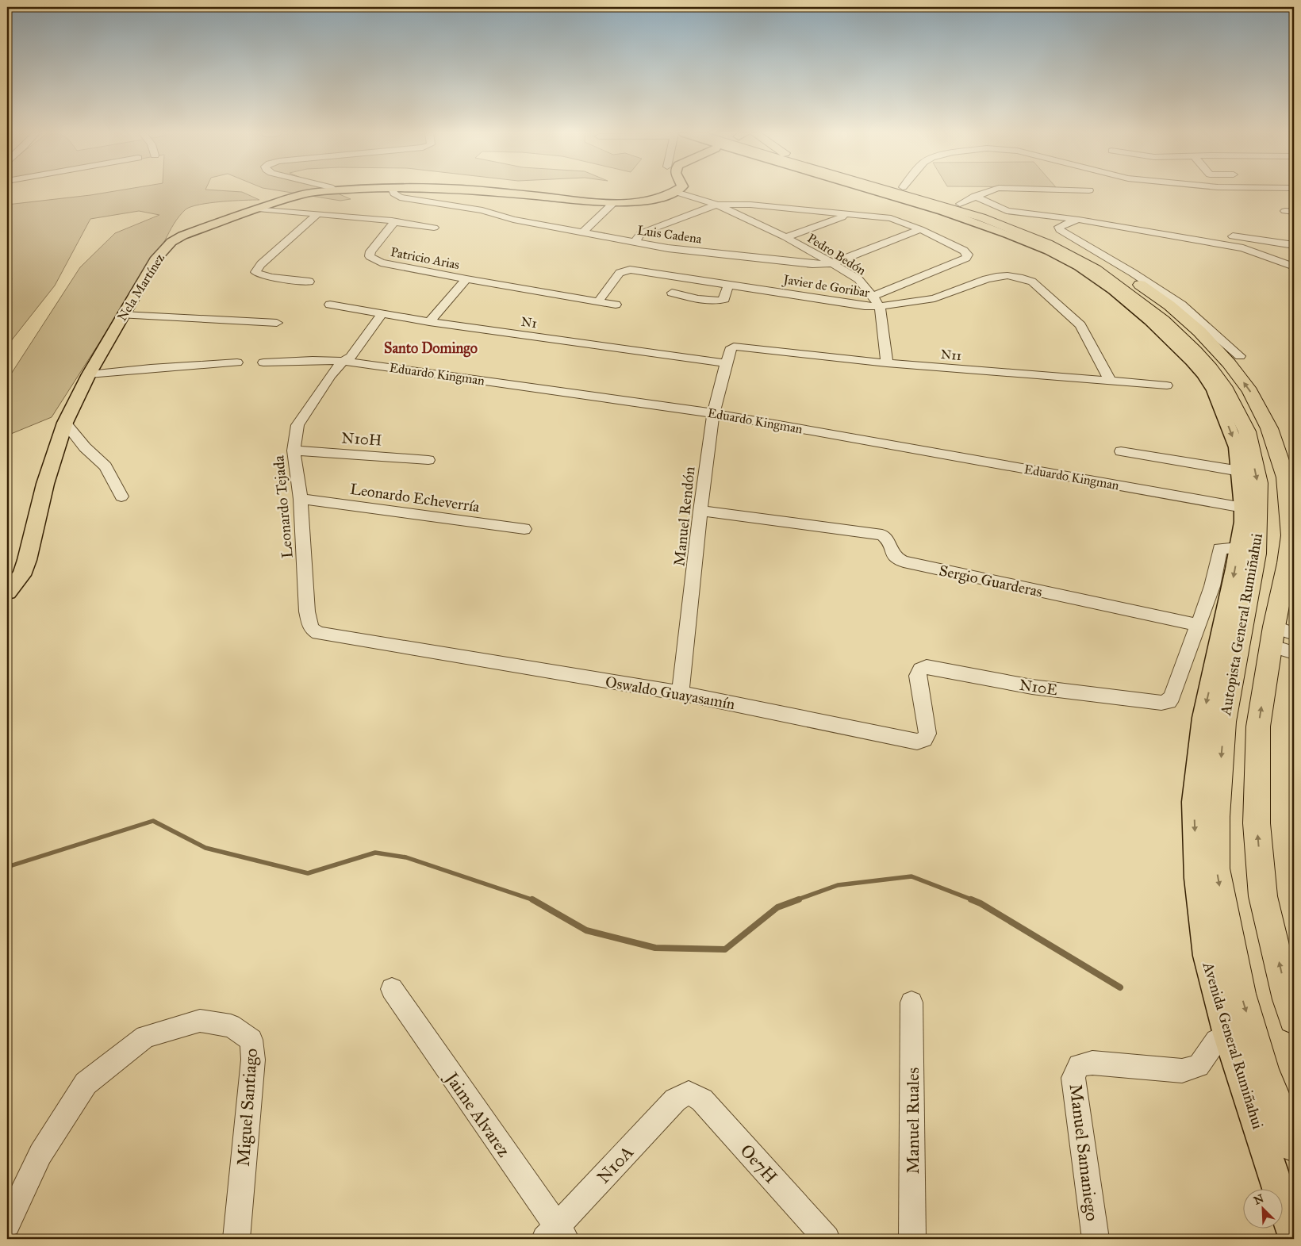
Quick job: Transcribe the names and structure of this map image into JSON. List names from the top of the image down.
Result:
{
  "streets": {
    "highway": ["Autopista General Rumiñahui"],
    "main road": ["Nela Martínez", "Avenida General Rumiñahui"],
    "street": [
      "Luis Cadena",
      "Pedro Bedón",
      "Patricio Arias",
      "Javier de Goribar",
      "N1",
      "N11",
      "Eduardo Kingman",
      "N10H",
      "Leonardo Echeverría",
      "Leonardo Tejada",
      "Manuel Rendón",
      "Sergio Guarderas",
      "N10E",
      "Oswaldo Guayasamín",
      "Miguel Santiago",
      "Jaime Alvarez",
      "Manuel Ruales",
      "Manuel Samaniego",
      "Oe7H",
      "N10A"
    ]
  },
  "crossings": [
    ["Luis Cadena", "Pedro Bedón"],
    ["Pedro Bedón", "Javier de Goribar"],
    ["Pedro Bedón", "Nela Martínez"],
    ["Pedro Bedón", "N11"],
    ["Patricio Arias", "Javier de Goribar"],
    ["Patricio Arias", "Nela Martínez"],
    ["Patricio Arias", "N1"],
    ["Javier de Goribar", "N11"],
    ["N1", "Leonardo Tejada"],
    ["N1", "Manuel Rendón"],
    ["N11", "Manuel Rendón"],
    ["Eduardo Kingman", "Leonardo Tejada"],
    ["Eduardo Kingman", "Manuel Rendón"],
    ["Eduardo Kingman", "Avenida General Rumiñahui"],
    ["N10H", "Leonardo Tejada"],
    ["Leonardo Echeverría", "Leonardo Tejada"],
    ["Leonardo Tejada", "Oswaldo Guayasamín"],
    ["Manuel Rendón", "Sergio Guarderas"],
    ["Manuel Rendón", "Oswaldo Guayasamín"],
    ["Sergio Guarderas", "N10E"],
    ["N10E", "Oswaldo Guayasamín"],
    ["Avenida General Rumiñahui", "Manuel Samaniego"],
    ["Jaime Alvarez", "N10A"],
    ["Oe7H", "N10A"]
  ],
  "one_way": ["Avenida General Rumiñahui"],
  "districts": ["Santo Domingo"],
  "north": "top left"
}
